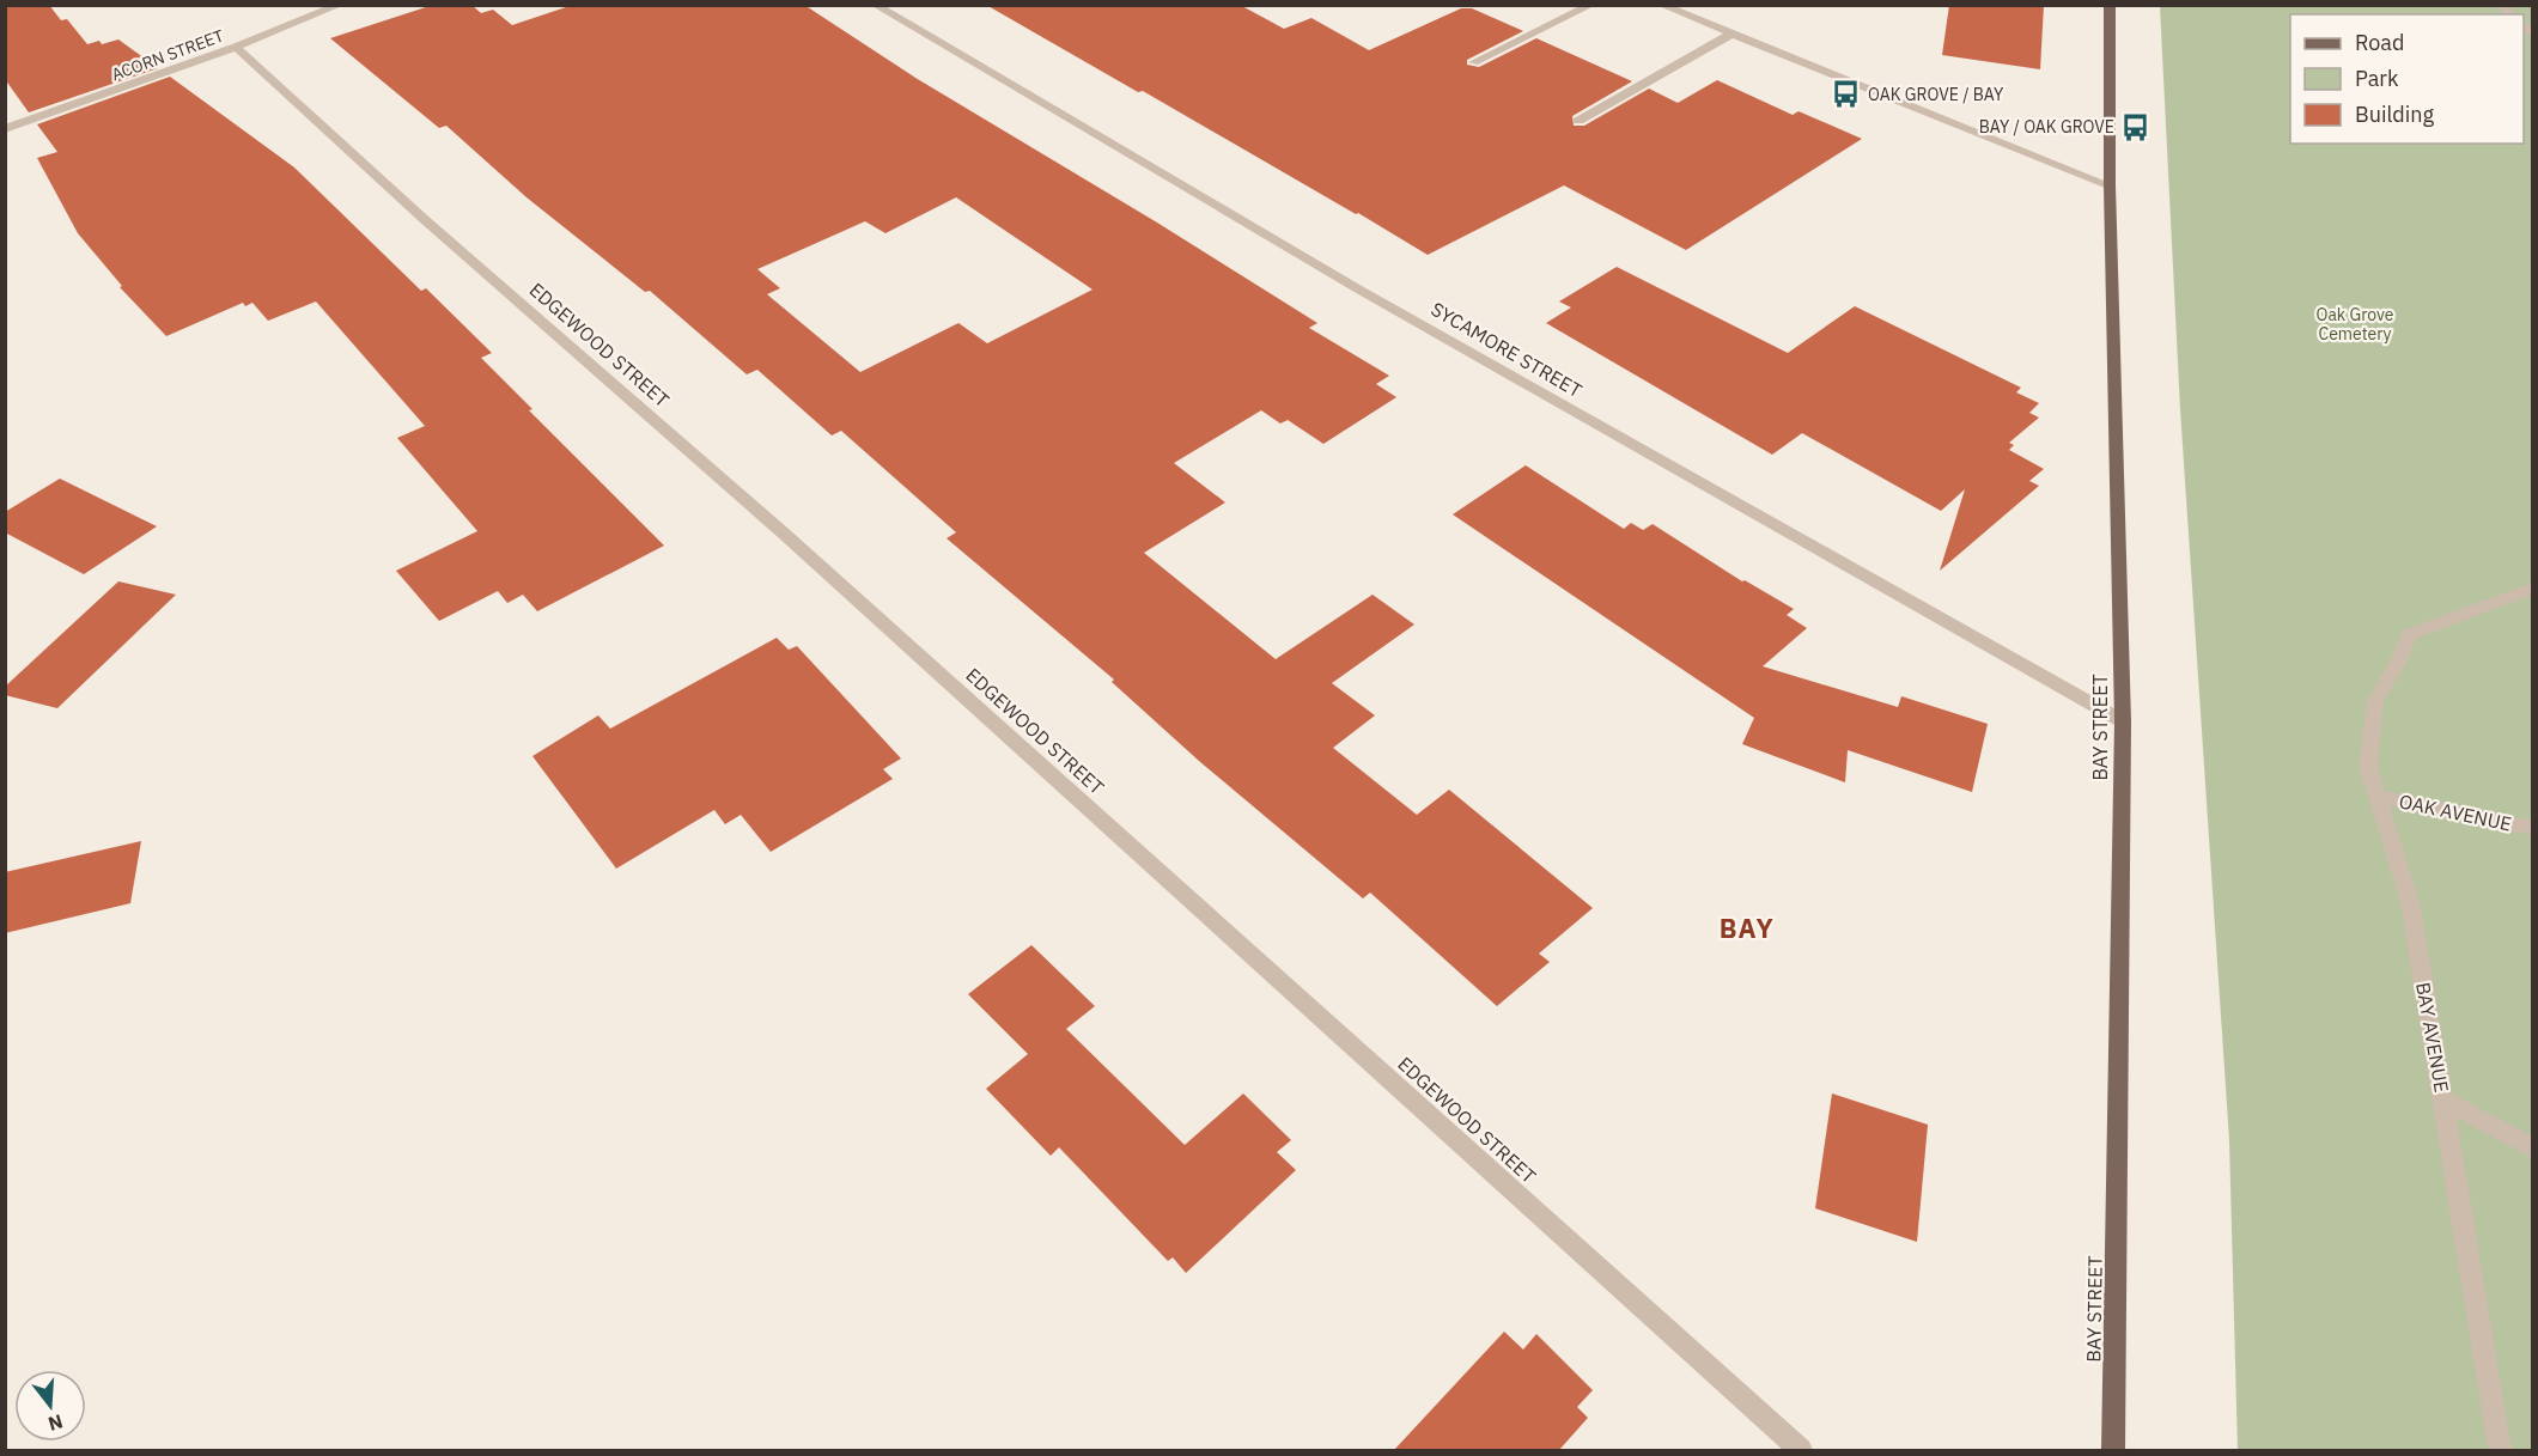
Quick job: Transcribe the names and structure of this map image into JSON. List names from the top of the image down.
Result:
{
  "streets": {
    "main road": ["BAY STREET"],
    "street": [
      "ACORN STREET",
      "EDGEWOOD STREET",
      "SYCAMORE STREET",
      "OAK AVENUE",
      "BAY AVENUE"
    ]
  },
  "crossings": [
    ["ACORN STREET", "EDGEWOOD STREET"],
    ["SYCAMORE STREET", "BAY STREET"],
    ["OAK AVENUE", "BAY AVENUE"]
  ],
  "districts": ["BAY"],
  "parks": ["Oak Grove Cemetery"],
  "places": {
    "bus stop": ["OAK GROVE / BAY", "BAY / OAK GROVE"]
  },
  "legend": ["Road", "Park", "Building"],
  "north": "bottom"
}
